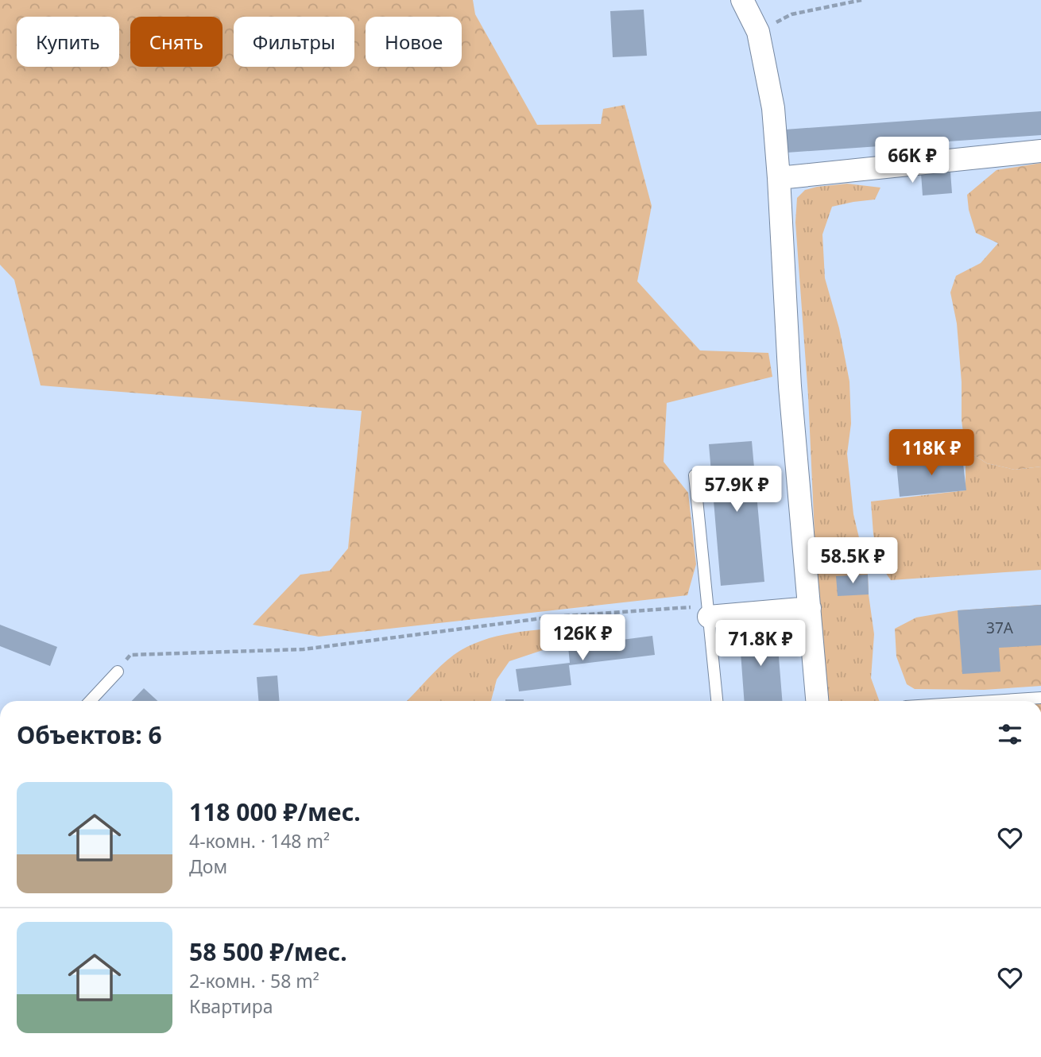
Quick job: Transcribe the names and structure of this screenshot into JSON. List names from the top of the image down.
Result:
{
  "house_numbers": ["37А"],
  "page": {
    "chip": [
      "Купить",
      "Снять",
      "Фильтры",
      "Новое"
    ],
    "price": [
      "66K ₽",
      "118K ₽",
      "57.9K ₽",
      "58.5K ₽",
      "126K ₽",
      "71.8K ₽"
    ],
    "heading": "Объектов: 6",
    "list": [
      {
        "name": "118 000 ₽/мес.",
        "note": "4-комн. · 148 m² · Дом"
      },
      {
        "name": "58 500 ₽/мес.",
        "note": "2-комн. · 58 m² · Квартира"
      }
    ]
  }
}
